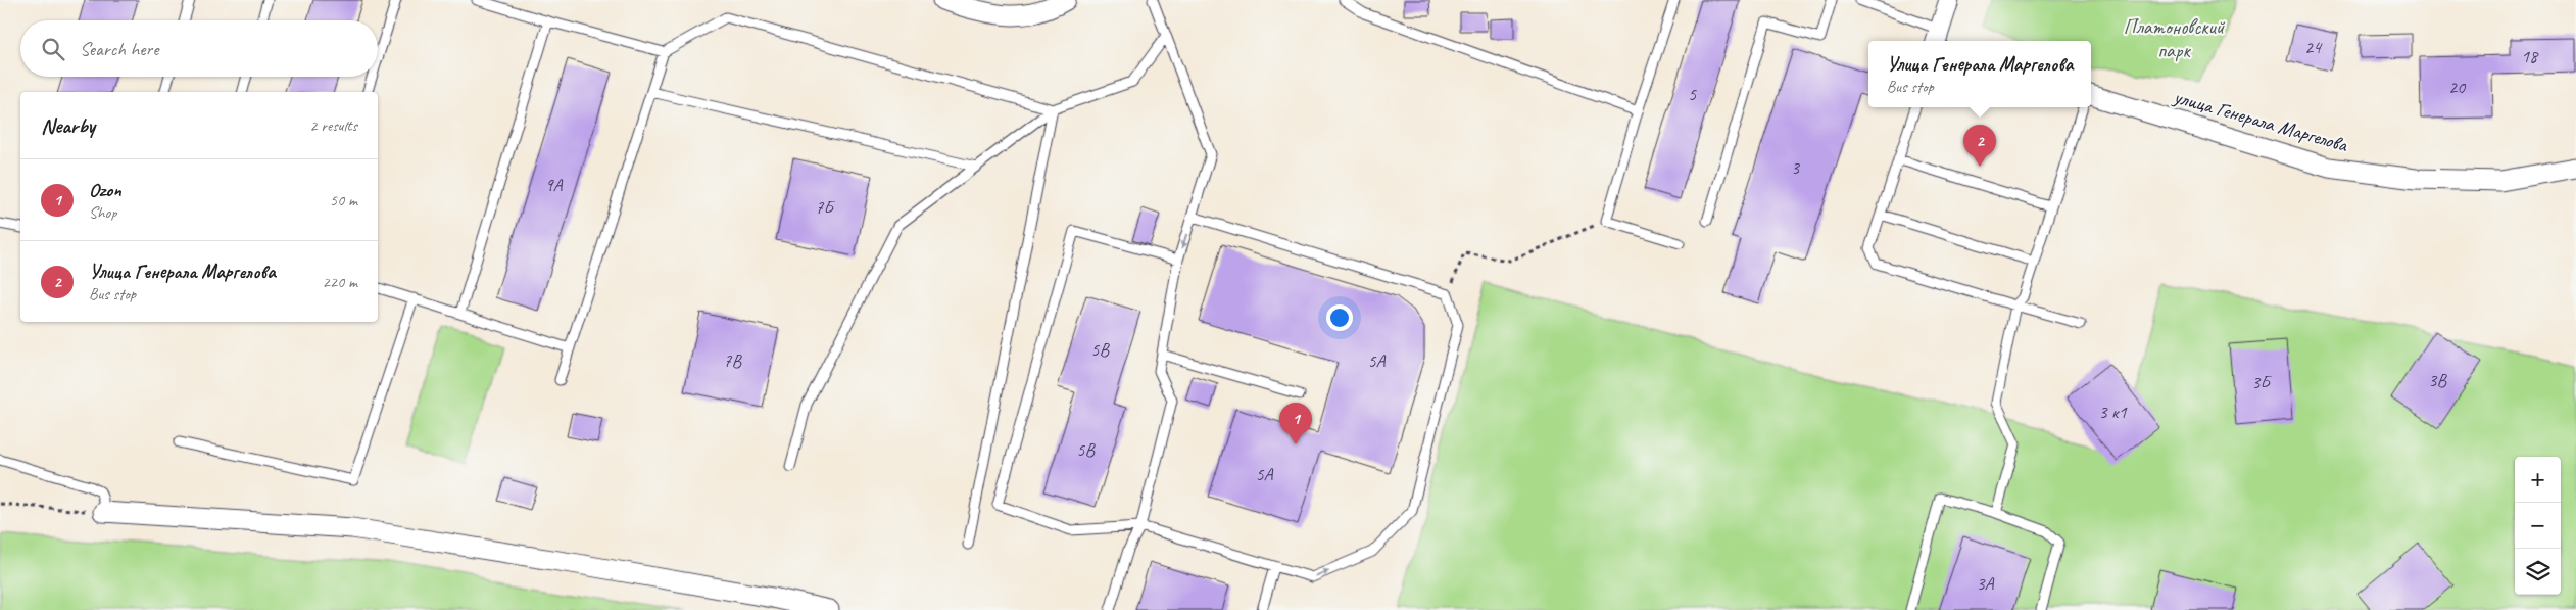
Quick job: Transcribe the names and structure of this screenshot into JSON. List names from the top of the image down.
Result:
{
  "streets": {
    "street": ["улица Генерала Маргелова"]
  },
  "parks": ["Платоновский парк"],
  "house_numbers": [
    "24",
    "18",
    "20",
    "5",
    "3",
    "9А",
    "7Б",
    "5В",
    "7В",
    "5А",
    "3В",
    "3Б",
    "3 к1",
    "5В",
    "5А",
    "3А"
  ],
  "page": {
    "search": "Search here",
    "popup": ["Улица Генерала Маргелова", "Bus stop"],
    "heading": ["Nearby", "2 results"],
    "pins": ["2", "1"],
    "list": [
      {
        "mark": "1",
        "name": "Ozon",
        "note": "Shop",
        "value": "50 m"
      },
      {
        "mark": "2",
        "name": "Улица Генерала Маргелова",
        "note": "Bus stop",
        "value": "220 m"
      }
    ],
    "map_buttons": ["+", "−"]
  }
}
